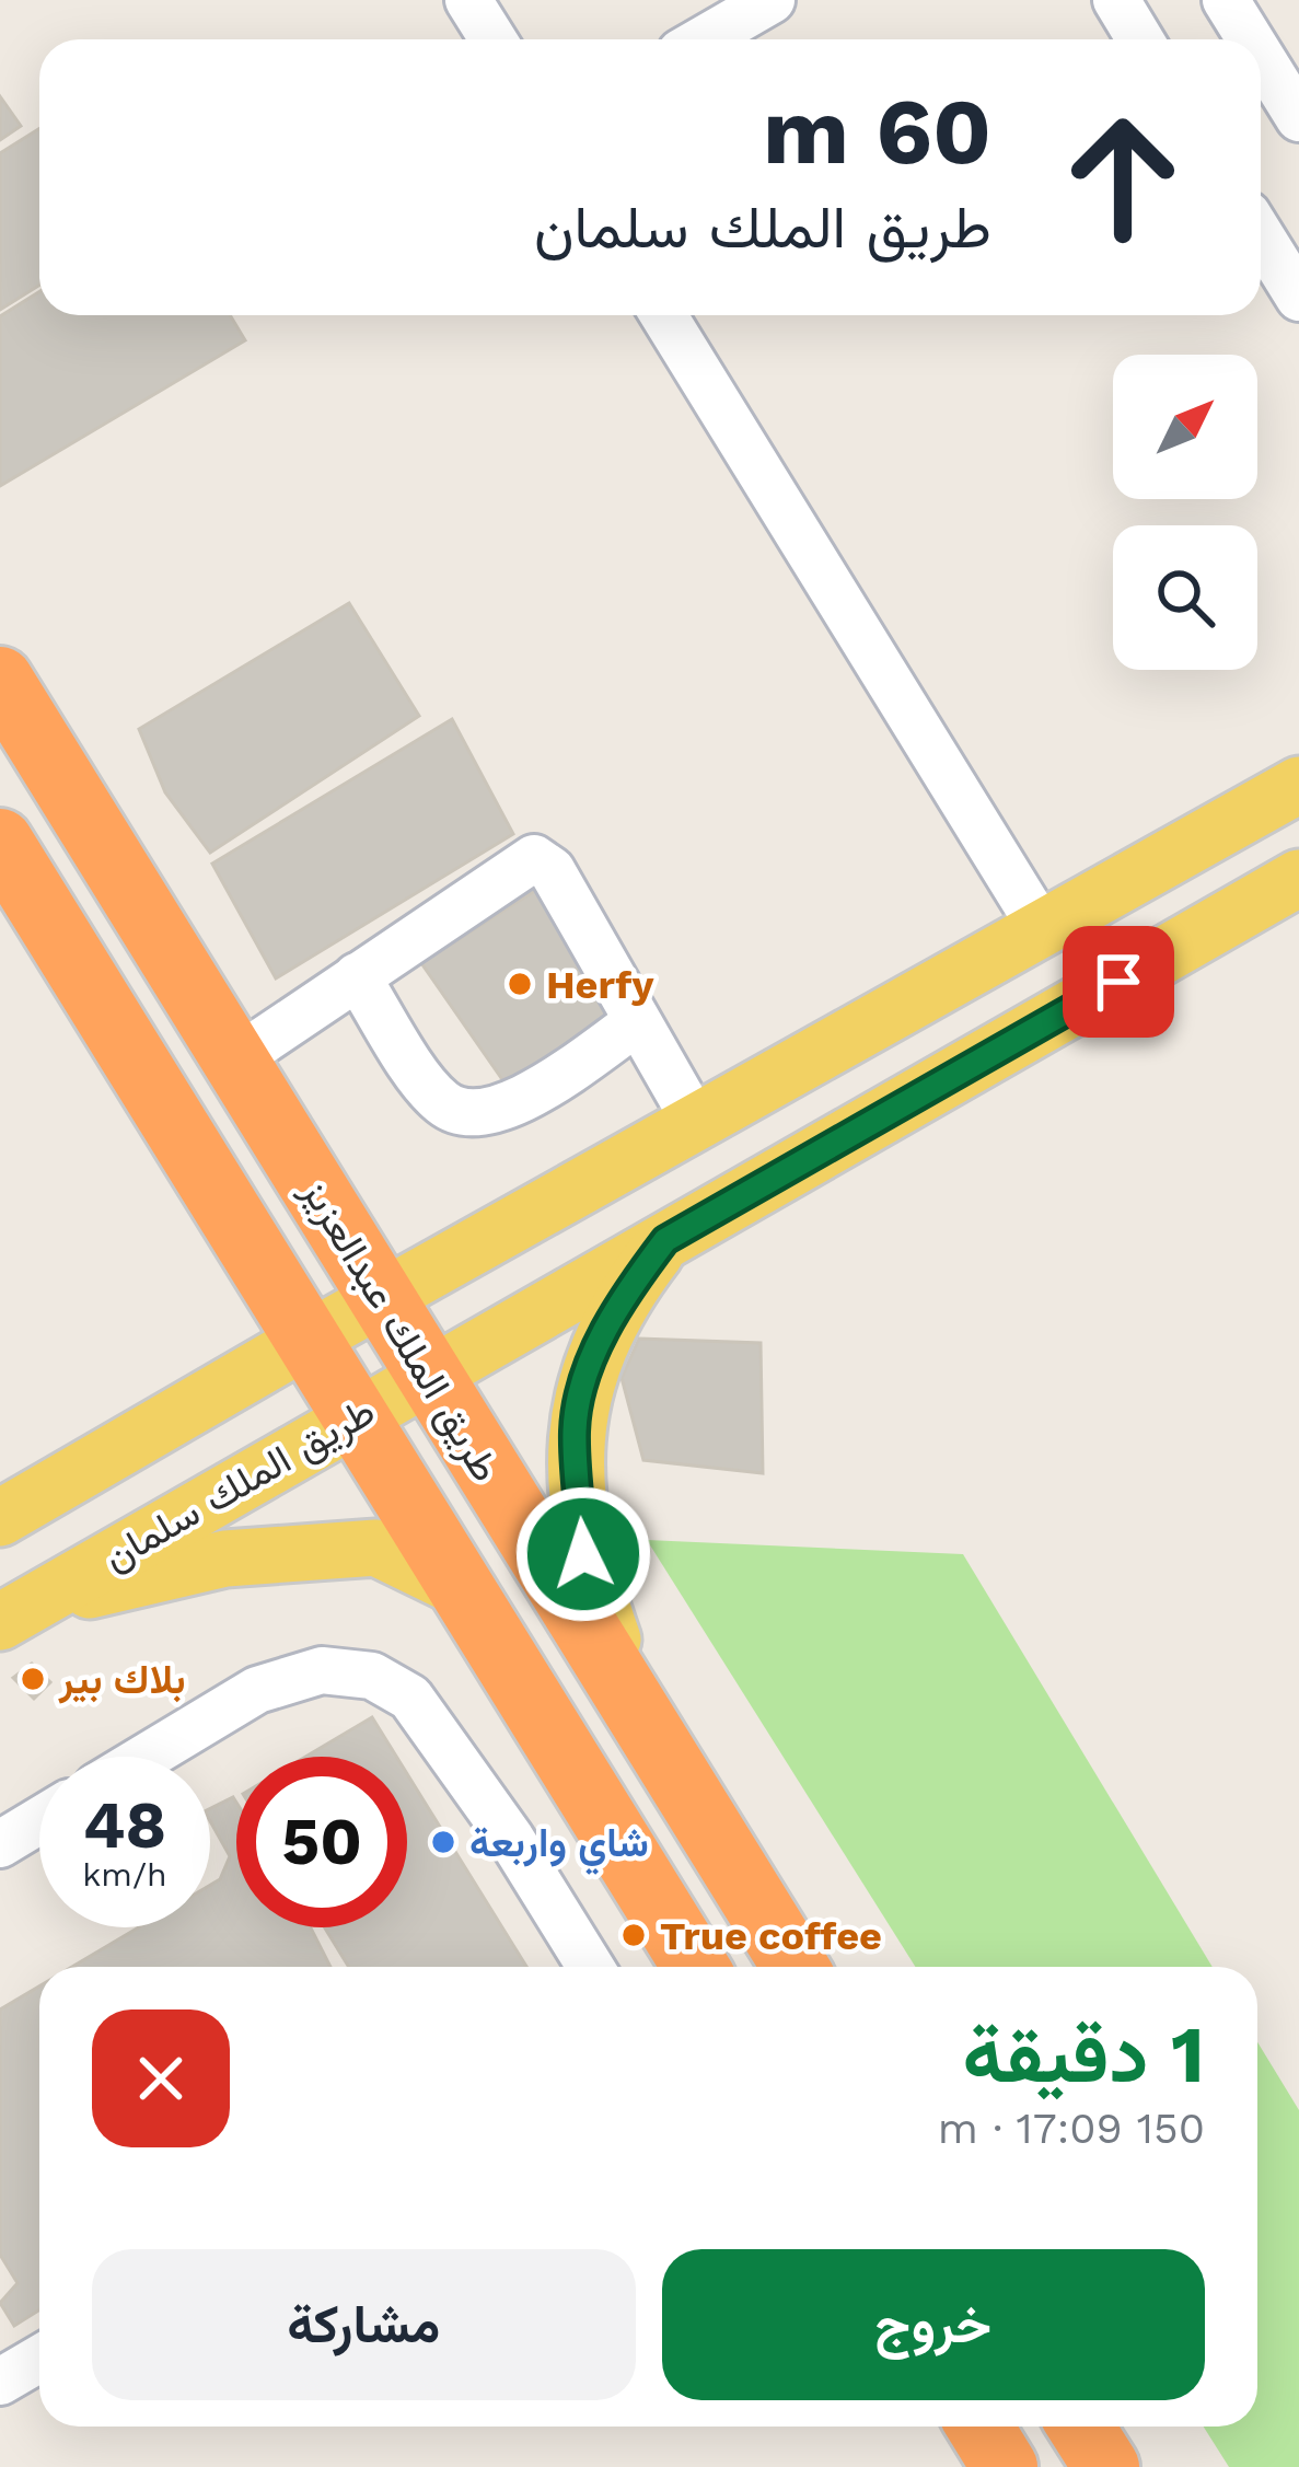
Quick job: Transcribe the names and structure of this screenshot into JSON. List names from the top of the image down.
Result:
{
  "streets": {
    "highway": ["طريق الملك عبدالعزيز"],
    "main road": ["طريق الملك سلمان"]
  },
  "crossings": [
    ["طريق الملك عبدالعزيز", "طريق الملك سلمان"]
  ],
  "places": [
    "Herfy",
    "بلاك بير",
    "شاي واربعة",
    "True coffee"
  ],
  "north": "top right",
  "page": {
    "turn": ["60 m", "طريق الملك سلمان"],
    "speed": "48 km/h",
    "limit": "50",
    "heading": ["1 دقيقة", "150 m · 17:09"],
    "buttons": ["خروج", "مشاركة"]
  }
}
